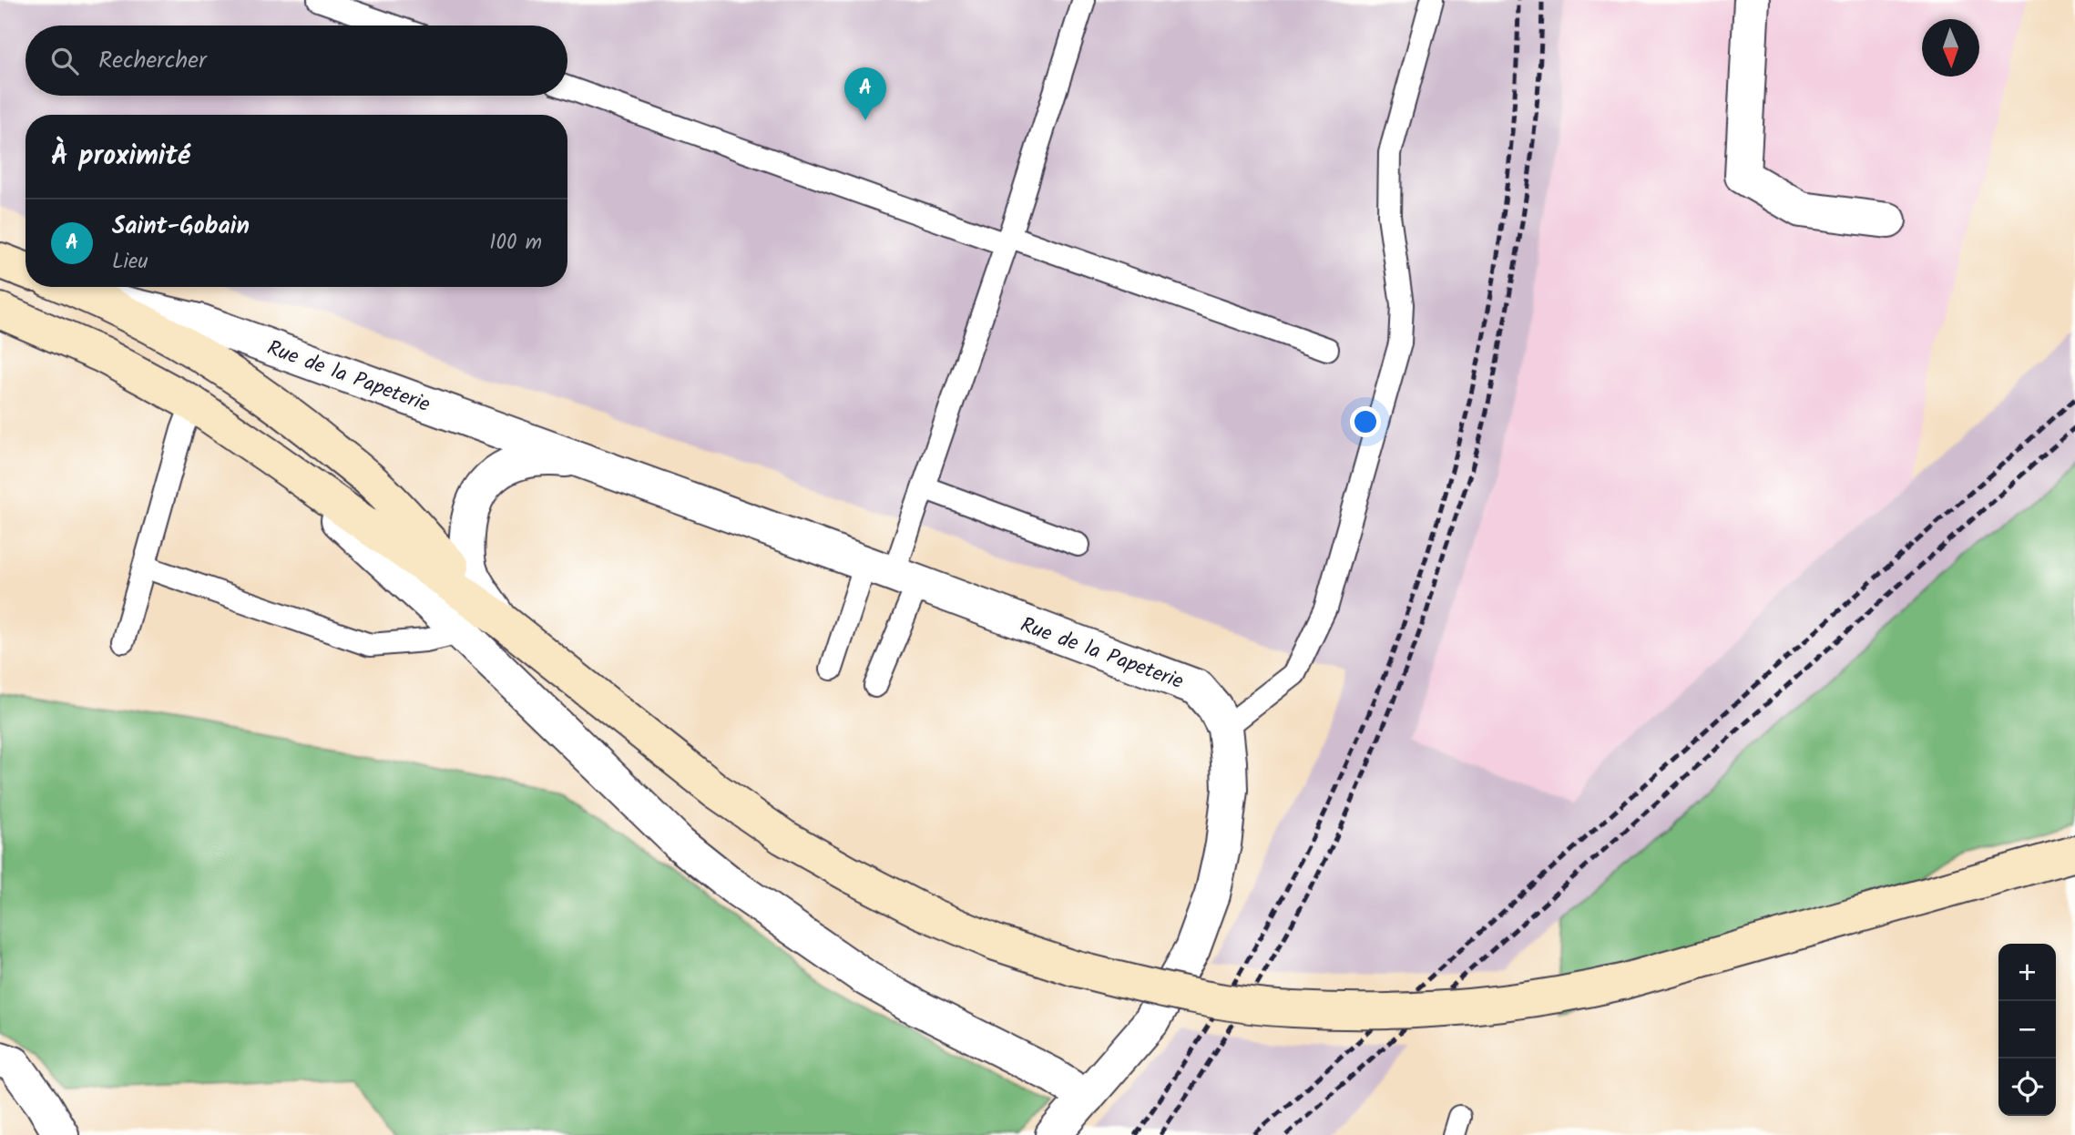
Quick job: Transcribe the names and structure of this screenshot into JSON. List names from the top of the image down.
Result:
{
  "streets": {
    "street": ["Rue de la Papeterie"]
  },
  "north": "bottom",
  "page": {
    "search": "Rechercher",
    "pins": "A",
    "heading": "À proximité",
    "list": [
      {
        "mark": "A",
        "name": "Saint-Gobain",
        "note": "Lieu",
        "value": "100 m"
      }
    ],
    "map_buttons": ["+", "−"]
  }
}
